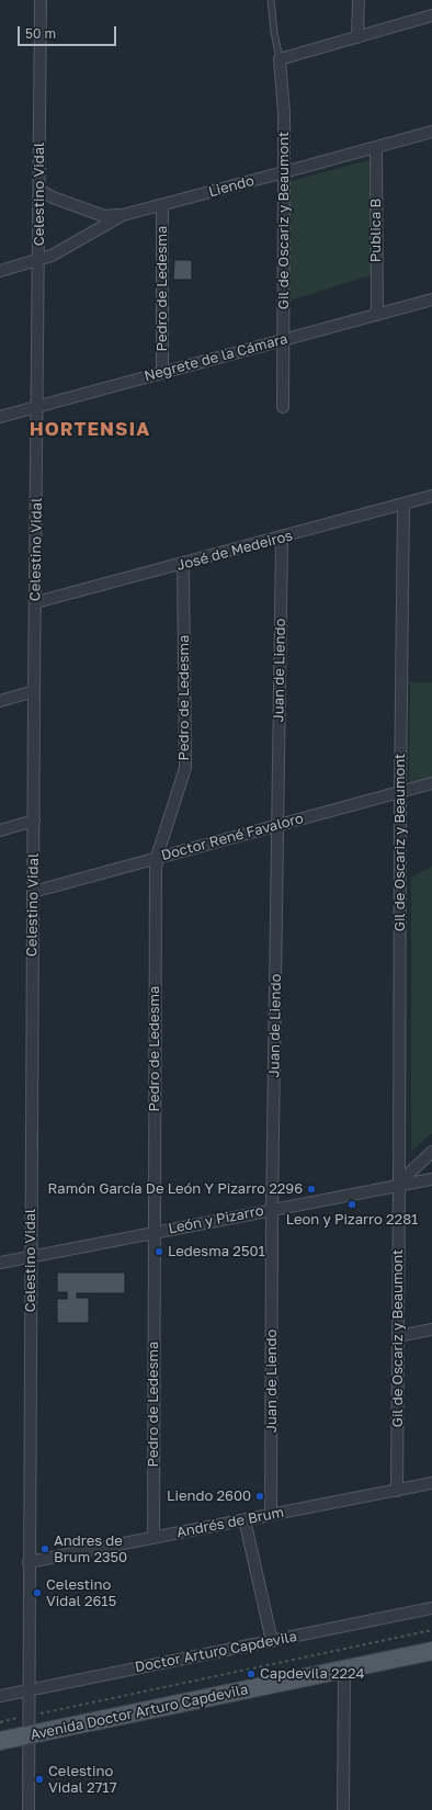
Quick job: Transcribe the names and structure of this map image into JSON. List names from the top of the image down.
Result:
{
  "streets": {
    "main road": ["Avenida Doctor Arturo Capdevila"],
    "street": [
      "Liendo",
      "Celestino Vidal",
      "Gil de Oscariz y Beaumont",
      "Publica B",
      "Pedro de Ledesma",
      "Negrete de la Cámara",
      "José de Medeiros",
      "Juan de Liendo",
      "Doctor René Favaloro",
      "León y Pizarro",
      "Andrés de Brum",
      "Doctor Arturo Capdevila"
    ]
  },
  "crossings": [
    ["Liendo", "Celestino Vidal"],
    ["Liendo", "Gil de Oscariz y Beaumont"],
    ["Liendo", "Publica B"],
    ["Liendo", "Pedro de Ledesma"],
    ["Celestino Vidal", "Negrete de la Cámara"],
    ["Celestino Vidal", "José de Medeiros"],
    ["Celestino Vidal", "Doctor René Favaloro"],
    ["Celestino Vidal", "León y Pizarro"],
    ["Celestino Vidal", "Andrés de Brum"],
    ["Celestino Vidal", "Doctor Arturo Capdevila"],
    ["Celestino Vidal", "Avenida Doctor Arturo Capdevila"],
    ["Gil de Oscariz y Beaumont", "Negrete de la Cámara"],
    ["Gil de Oscariz y Beaumont", "José de Medeiros"],
    ["Gil de Oscariz y Beaumont", "Doctor René Favaloro"],
    ["Gil de Oscariz y Beaumont", "León y Pizarro"],
    ["Gil de Oscariz y Beaumont", "Andrés de Brum"],
    ["Publica B", "Negrete de la Cámara"],
    ["Pedro de Ledesma", "Negrete de la Cámara"],
    ["Pedro de Ledesma", "José de Medeiros"],
    ["Pedro de Ledesma", "Doctor René Favaloro"],
    ["Pedro de Ledesma", "León y Pizarro"],
    ["Pedro de Ledesma", "Andrés de Brum"],
    ["José de Medeiros", "Juan de Liendo"],
    ["Juan de Liendo", "Doctor René Favaloro"],
    ["Juan de Liendo", "León y Pizarro"],
    ["Juan de Liendo", "Andrés de Brum"]
  ],
  "districts": ["HORTENSIA"],
  "places": [
    "Ramón García De León Y Pizarro 2296",
    "Leon y Pizarro 2281",
    "Ledesma 2501",
    "Liendo 2600",
    "Andres de Brum 2350",
    "Celestino Vidal 2615",
    "Capdevila 2224",
    "Celestino Vidal 2717"
  ],
  "scale_bar": "50 m"
}
